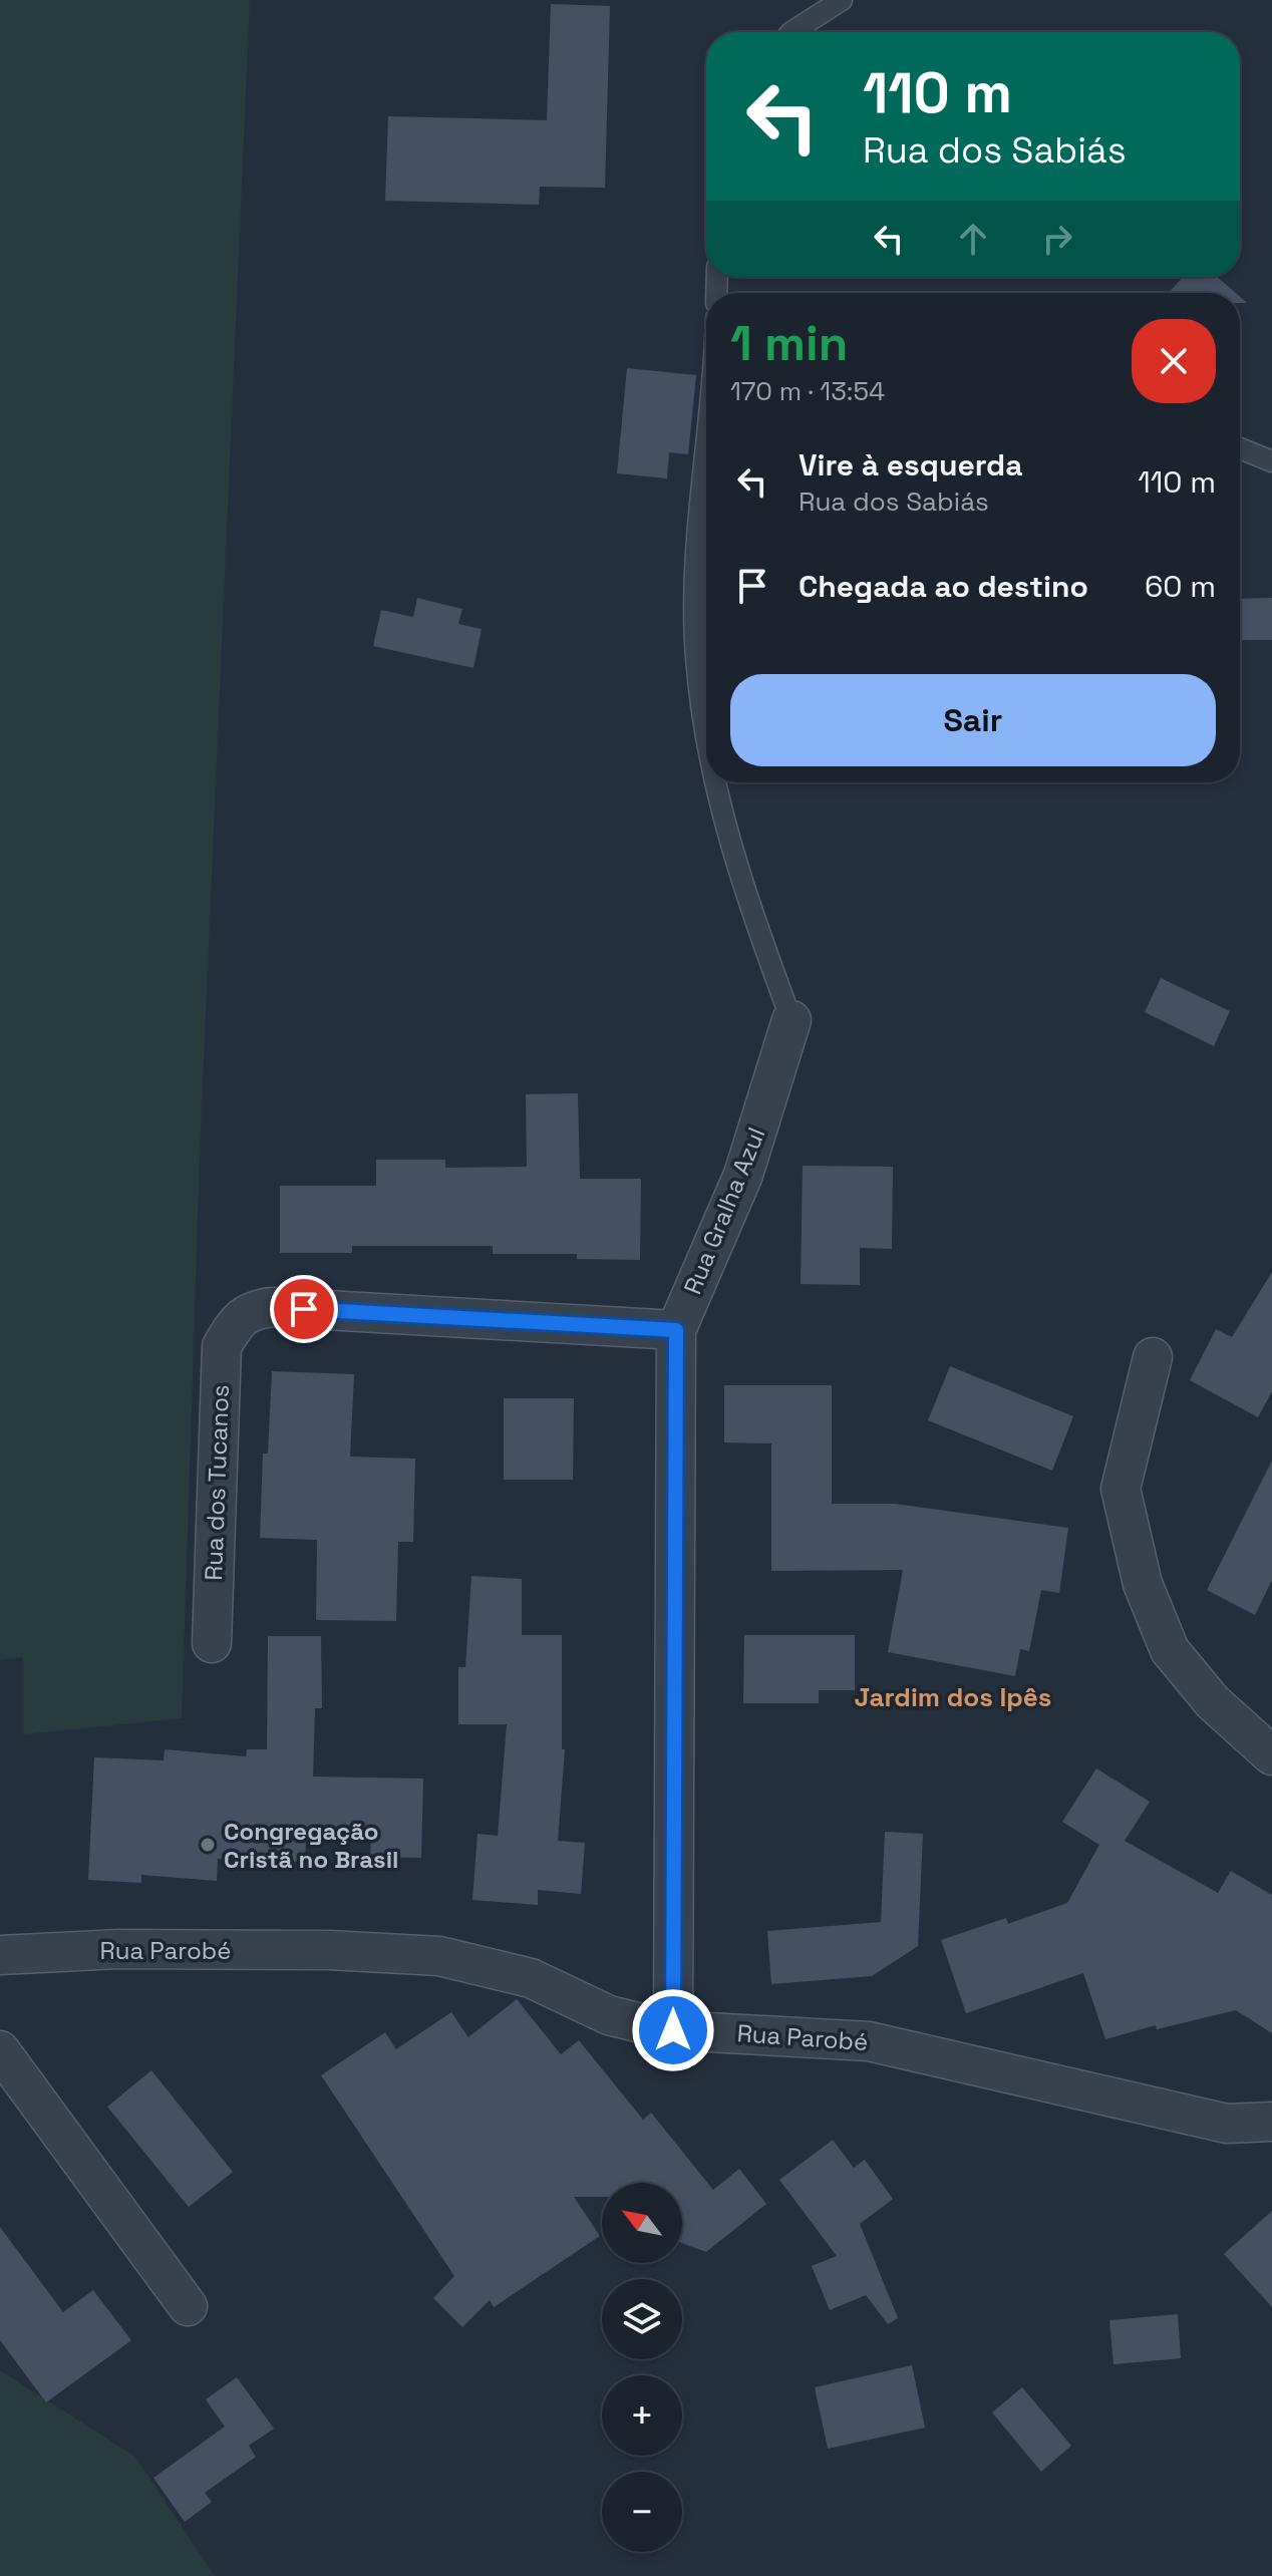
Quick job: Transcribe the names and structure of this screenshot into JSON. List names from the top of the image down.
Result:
{
  "streets": {
    "street": ["Rua Gralha Azul", "Rua dos Tucanos", "Rua Parobé"]
  },
  "crossings": [
    ["Rua Gralha Azul", "Rua dos Tucanos"],
    ["Rua Gralha Azul", "Rua Parobé"]
  ],
  "districts": ["Jardim dos Ipês"],
  "places": ["Congregação Cristã no Brasil"],
  "north": "top left",
  "page": {
    "turn": ["110 m", "Rua dos Sabiás"],
    "heading": ["1 min", "170 m · 13:54"],
    "list": [
      {
        "name": "Vire à esquerda",
        "note": "Rua dos Sabiás",
        "value": "110 m"
      },
      {
        "name": "Chegada ao destino",
        "value": "60 m"
      }
    ],
    "buttons": "Sair",
    "map_buttons": ["+", "−"]
  }
}
